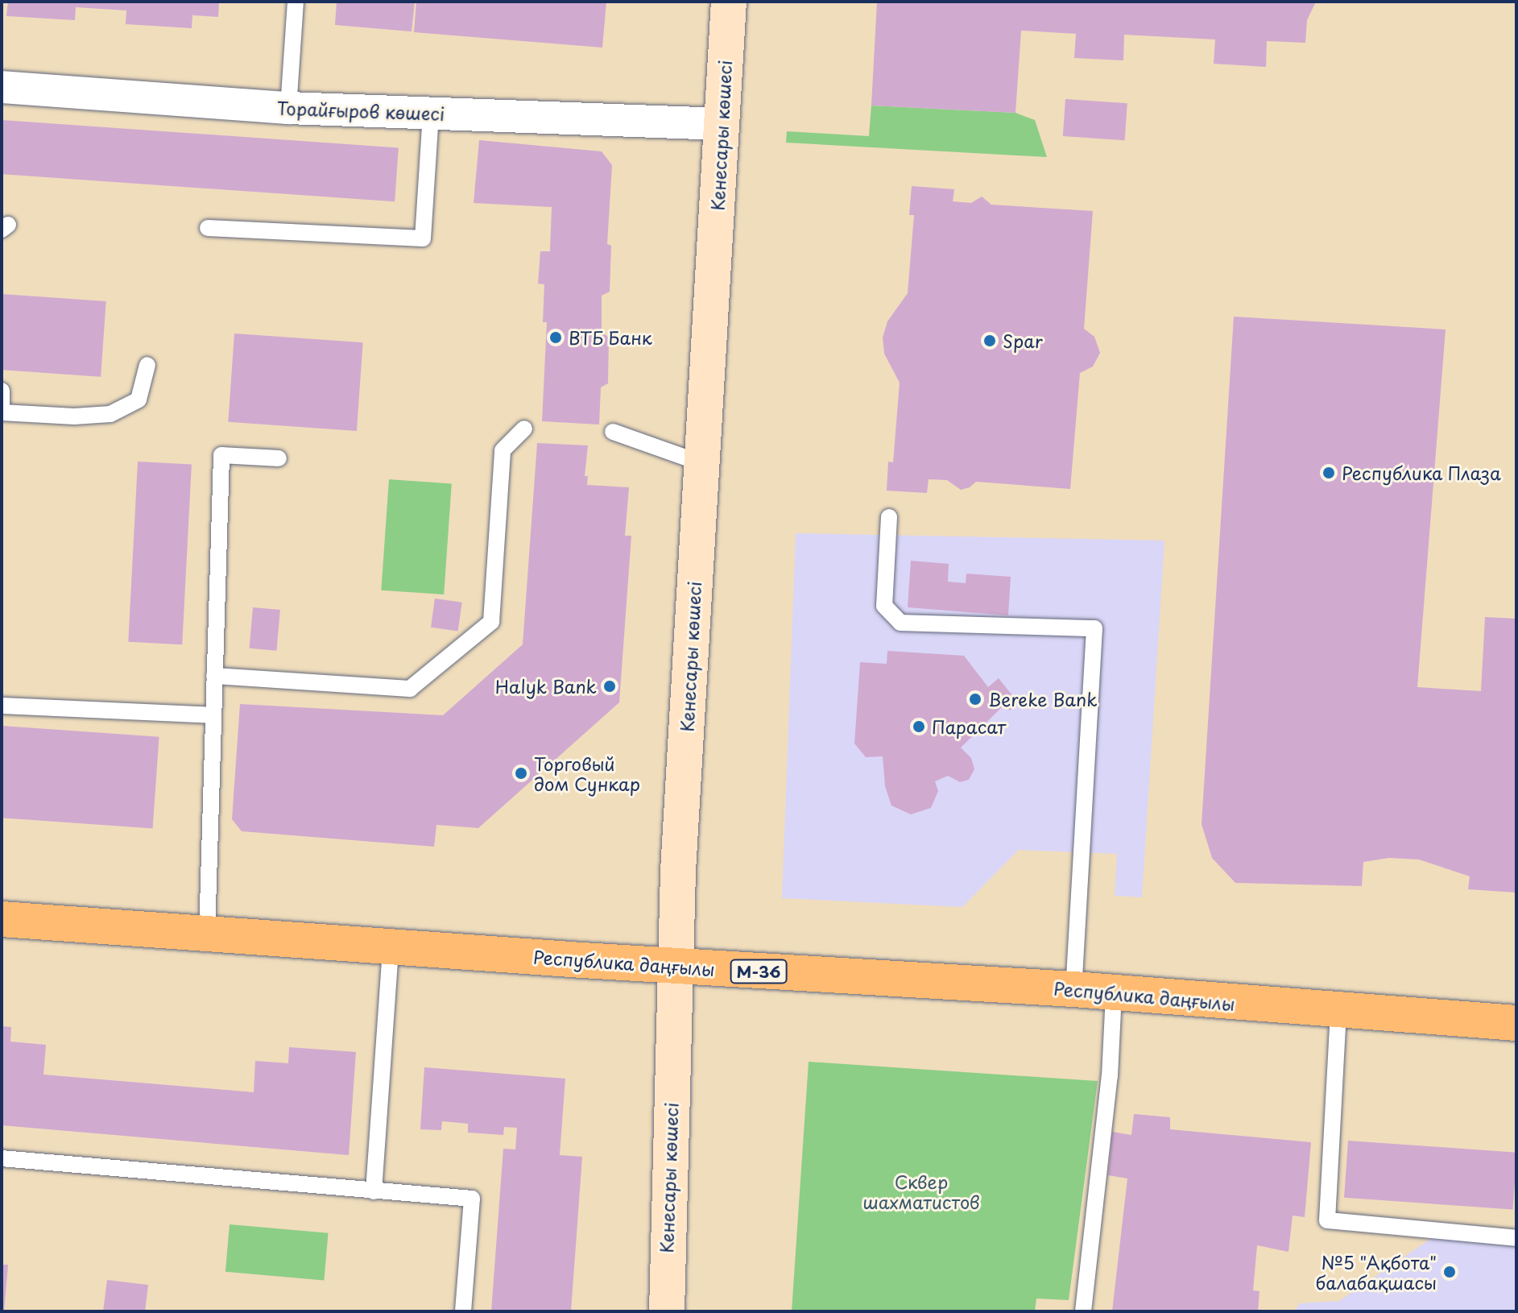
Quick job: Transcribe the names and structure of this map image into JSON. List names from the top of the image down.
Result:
{
  "streets": {
    "main road": ["Кенесары көшесі", "Республика даңғылы", "M-36"],
    "street": ["Торайғыров көшесі"]
  },
  "crossings": [
    ["Торайғыров көшесі", "Кенесары көшесі"],
    ["Кенесары көшесі", "Республика даңғылы"]
  ],
  "parks": ["Сквер шахматистов"],
  "places": [
    "ВТБ Банк",
    "Spar",
    "Республика Плаза",
    "Halyk Bank",
    "Bereke Bank",
    "Парасат",
    "Торговый дом Сункар",
    "№5 \"Ақбота\" балабақшасы"
  ]
}
